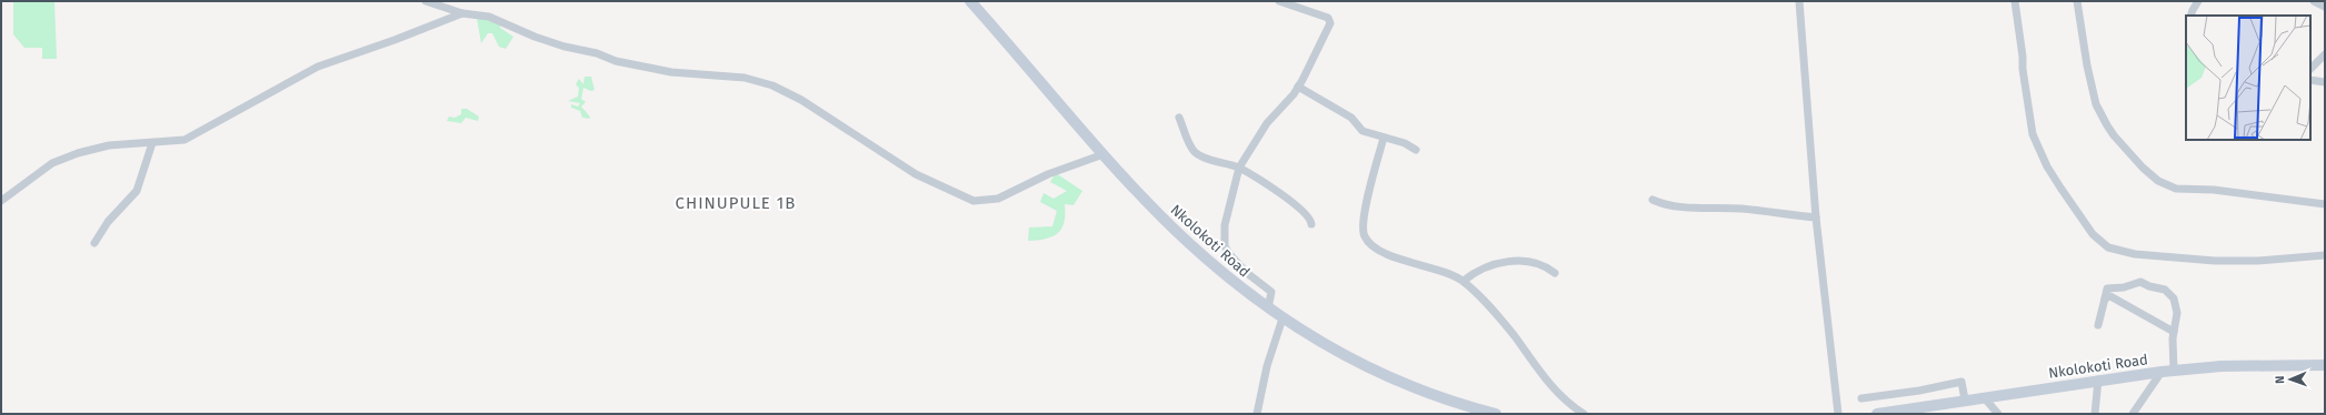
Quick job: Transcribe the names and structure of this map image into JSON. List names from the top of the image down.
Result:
{
  "streets": {
    "main road": ["Nkolokoti Road"]
  },
  "districts": ["CHINUPULE 1B"],
  "north": "left"
}
